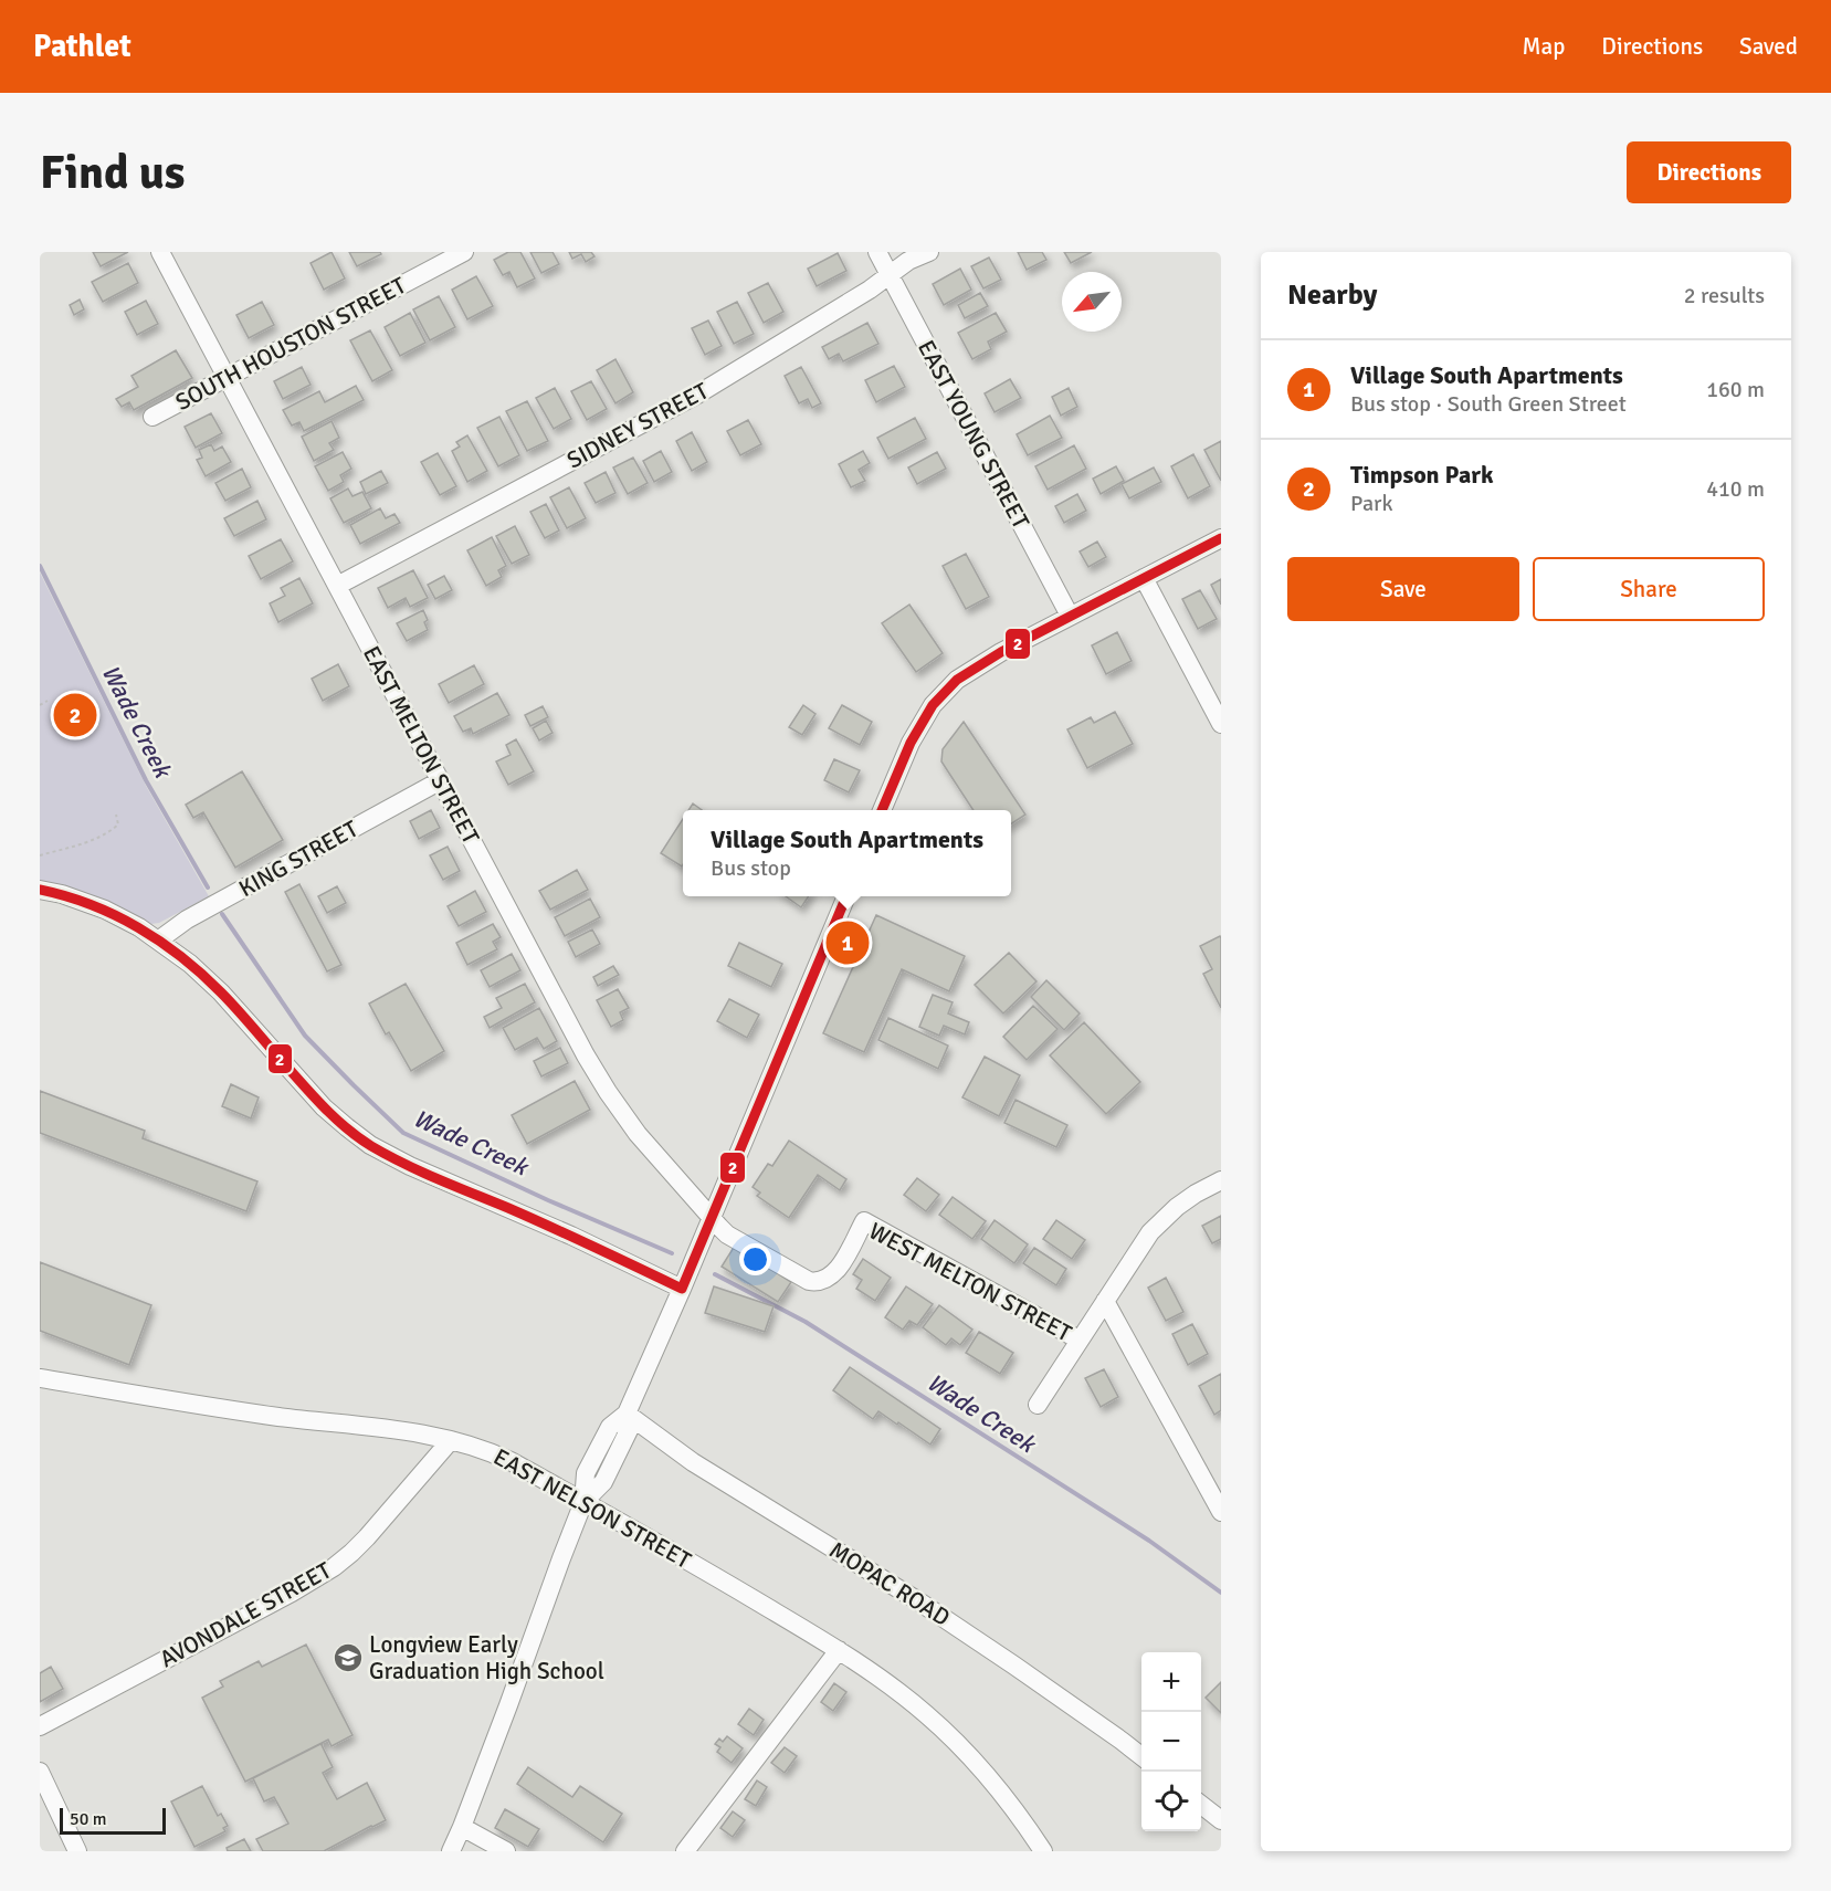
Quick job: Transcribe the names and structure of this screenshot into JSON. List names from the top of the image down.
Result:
{
  "streets": {
    "street": [
      "SOUTH HOUSTON STREET",
      "SIDNEY STREET",
      "EAST YOUNG STREET",
      "EAST MELTON STREET",
      "KING STREET",
      "WEST MELTON STREET",
      "EAST NELSON STREET",
      "MOPAC ROAD",
      "AVONDALE STREET"
    ]
  },
  "crossings": [
    ["SOUTH HOUSTON STREET", "EAST MELTON STREET"],
    ["SIDNEY STREET", "EAST YOUNG STREET"],
    ["SIDNEY STREET", "EAST MELTON STREET"],
    ["EAST MELTON STREET", "KING STREET"],
    ["EAST MELTON STREET", "WEST MELTON STREET"],
    ["EAST NELSON STREET", "AVONDALE STREET"]
  ],
  "water": ["Wade Creek"],
  "places": {
    "school or university": ["Longview Early Graduation High School"]
  },
  "lines": ["transit line 2"],
  "scale_bar": "50 m",
  "north": "bottom left",
  "page": {
    "header": "Pathlet",
    "nav": ["Map", "Directions", "Saved"],
    "buttons": [
      "Directions",
      ["Save", "Share"]
    ],
    "title": "Find us",
    "heading": ["Nearby", "2 results"],
    "list": [
      {
        "mark": "1",
        "name": "Village South Apartments",
        "note": "Bus stop · South Green Street",
        "value": "160 m"
      },
      {
        "mark": "2",
        "name": "Timpson Park",
        "note": "Park",
        "value": "410 m"
      }
    ],
    "pins": ["2", "1"],
    "popup": ["Village South Apartments", "Bus stop"],
    "map_buttons": ["+", "−"],
    "scale": "50 m"
  }
}
